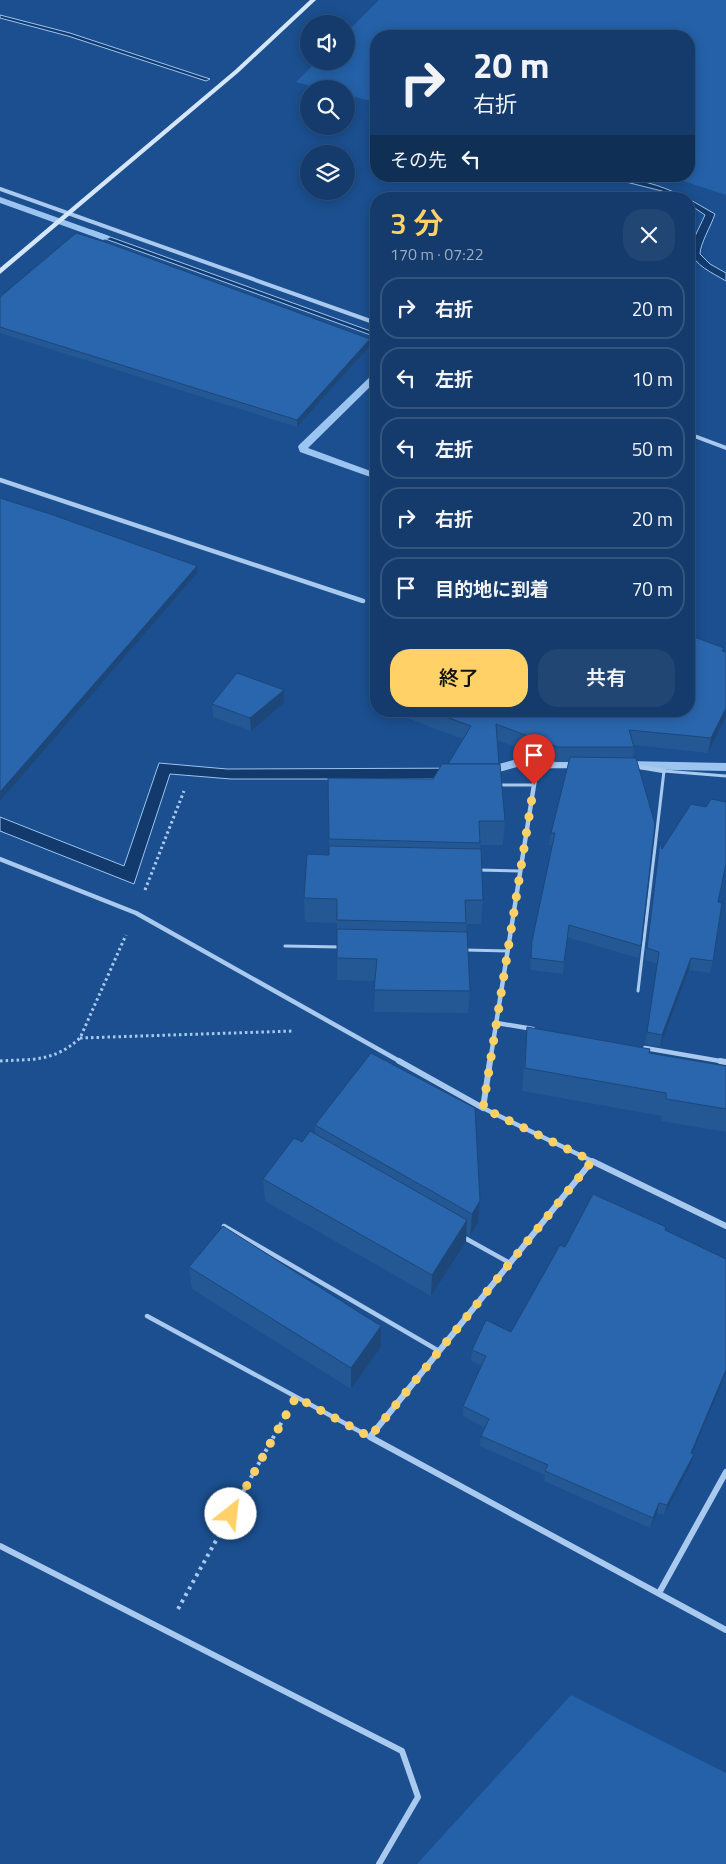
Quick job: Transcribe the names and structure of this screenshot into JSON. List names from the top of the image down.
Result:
{
  "page": {
    "turn": ["20 m", "右折"],
    "then": "その先",
    "heading": ["3 分", "170 m · 07:22"],
    "list": [
      {
        "name": "右折",
        "value": "20 m"
      },
      {
        "name": "左折",
        "value": "10 m"
      },
      {
        "name": "左折",
        "value": "50 m"
      },
      {
        "name": "右折",
        "value": "20 m"
      },
      {
        "name": "目的地に到着",
        "value": "70 m"
      }
    ],
    "buttons": ["終了", "共有"]
  }
}
